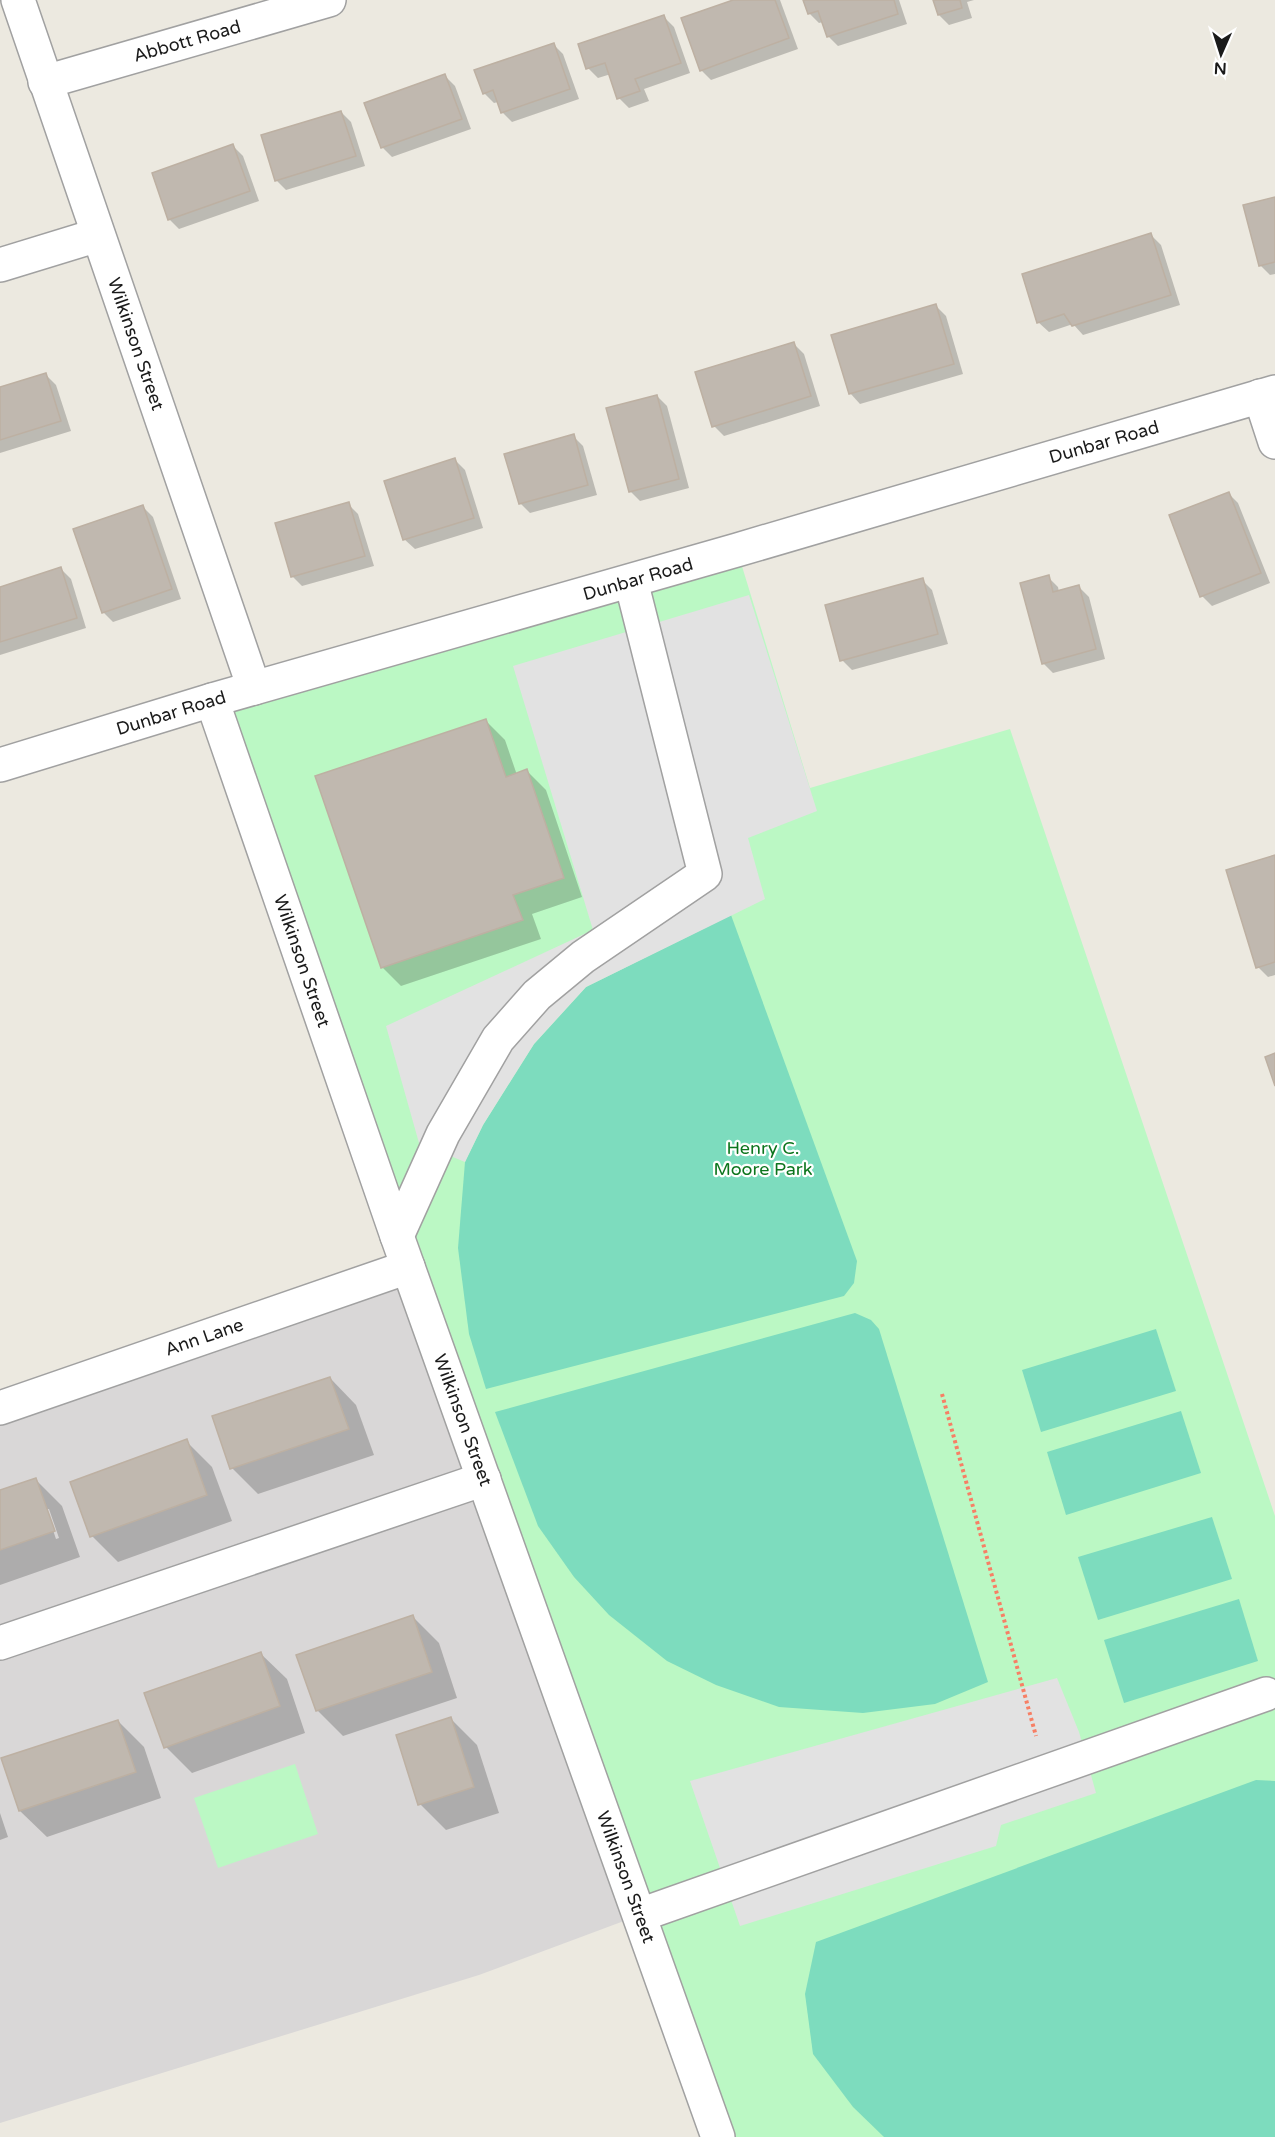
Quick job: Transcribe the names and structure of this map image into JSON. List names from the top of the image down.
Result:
{
  "streets": {
    "street": [
      "Abbott Road",
      "Wilkinson Street",
      "Dunbar Road",
      "Ann Lane"
    ]
  },
  "crossings": [
    ["Abbott Road", "Wilkinson Street"],
    ["Wilkinson Street", "Dunbar Road"],
    ["Wilkinson Street", "Ann Lane"]
  ],
  "parks": ["Henry C. Moore Park"],
  "north": "bottom"
}
